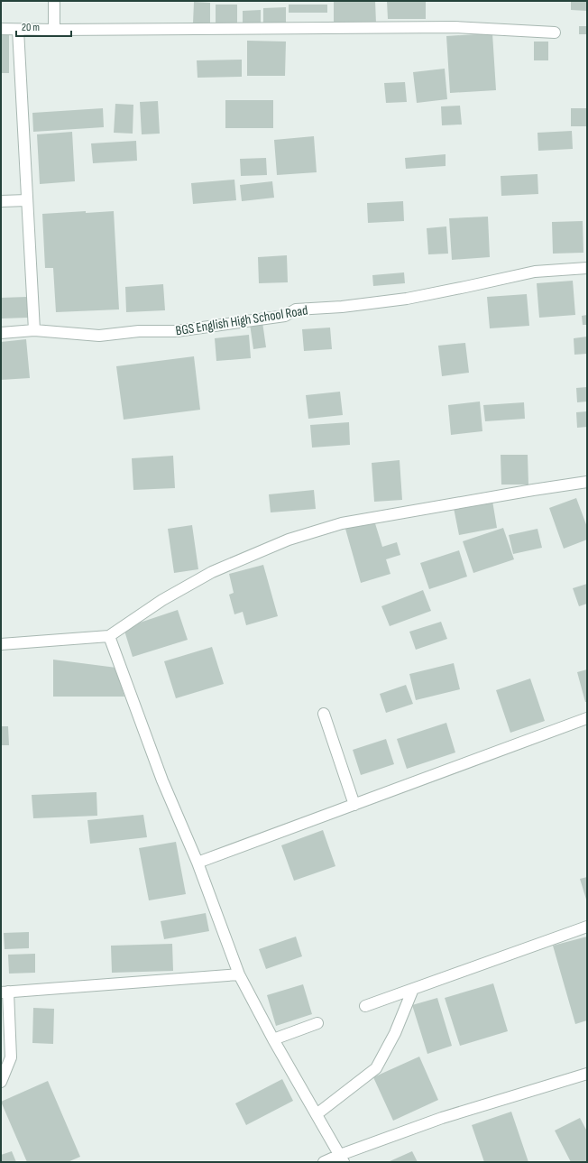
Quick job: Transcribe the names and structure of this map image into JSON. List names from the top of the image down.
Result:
{
  "streets": {
    "street": ["BGS English High School Road"]
  },
  "scale_bar": "20 m"
}
